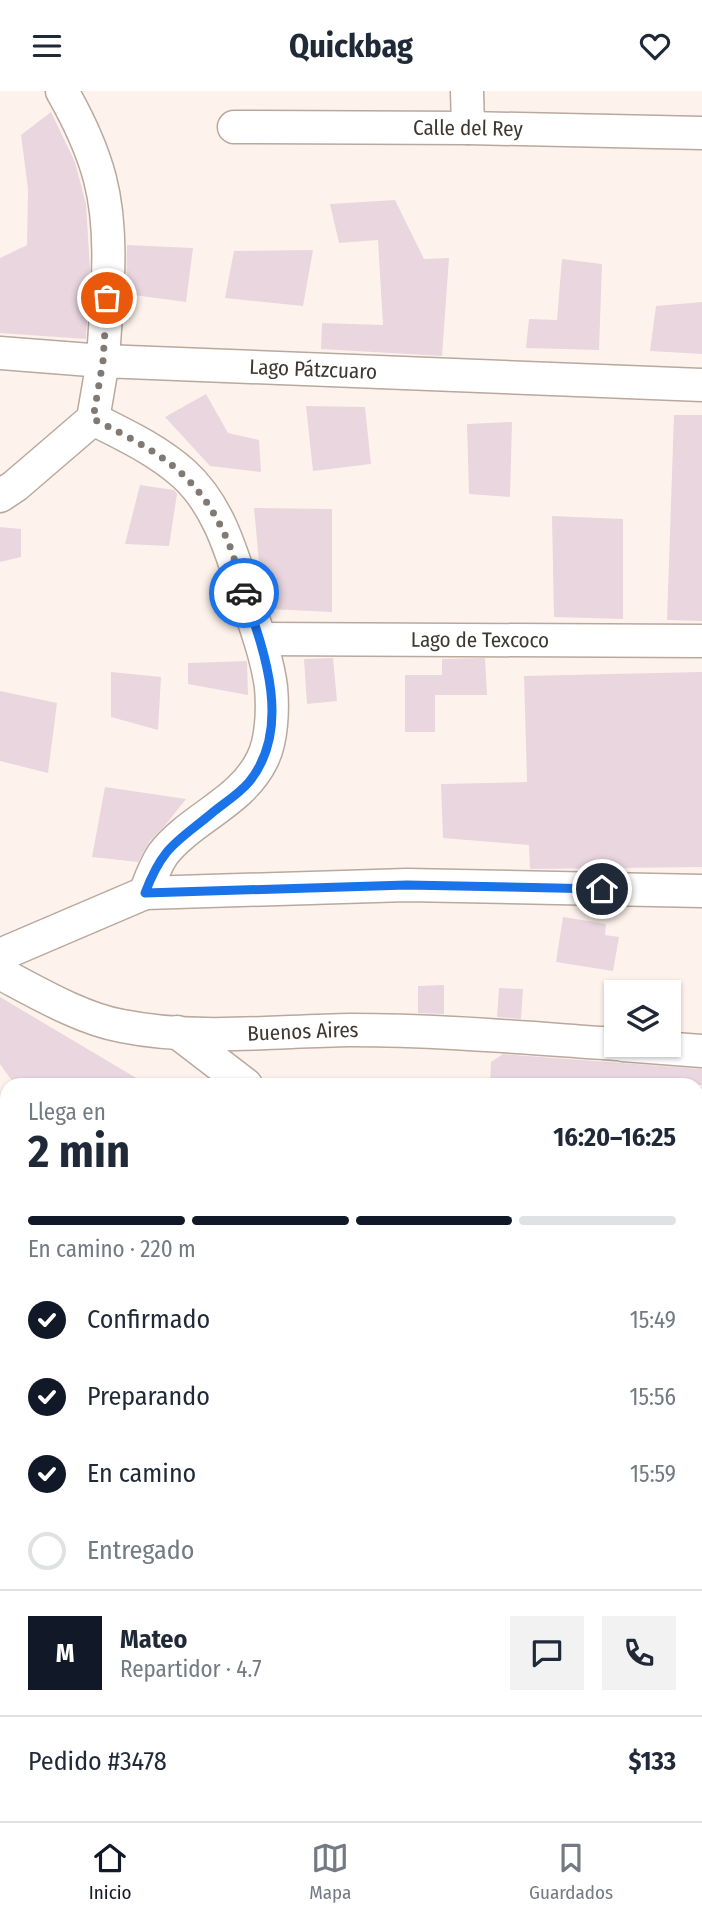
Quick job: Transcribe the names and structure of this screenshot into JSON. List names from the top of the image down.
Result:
{
  "streets": {
    "street": [
      "Calle del Rey",
      "Lago Pátzcuaro",
      "Lago de Texcoco",
      "Buenos Aires"
    ]
  },
  "page": {
    "header": "Quickbag",
    "heading": ["2 min", "Llega en", "16:20–16:25"],
    "panel": [
      "Mateo",
      "Repartidor · 4.7",
      "Pedido #3478",
      "$133"
    ],
    "bar": "En camino · 220 m",
    "list": [
      ["Confirmado", "15:49"],
      ["Preparando", "15:56"],
      ["En camino", "15:59"],
      "Entregado"
    ],
    "round": "M",
    "tabs": ["Inicio", "Mapa", "Guardados"]
  }
}
